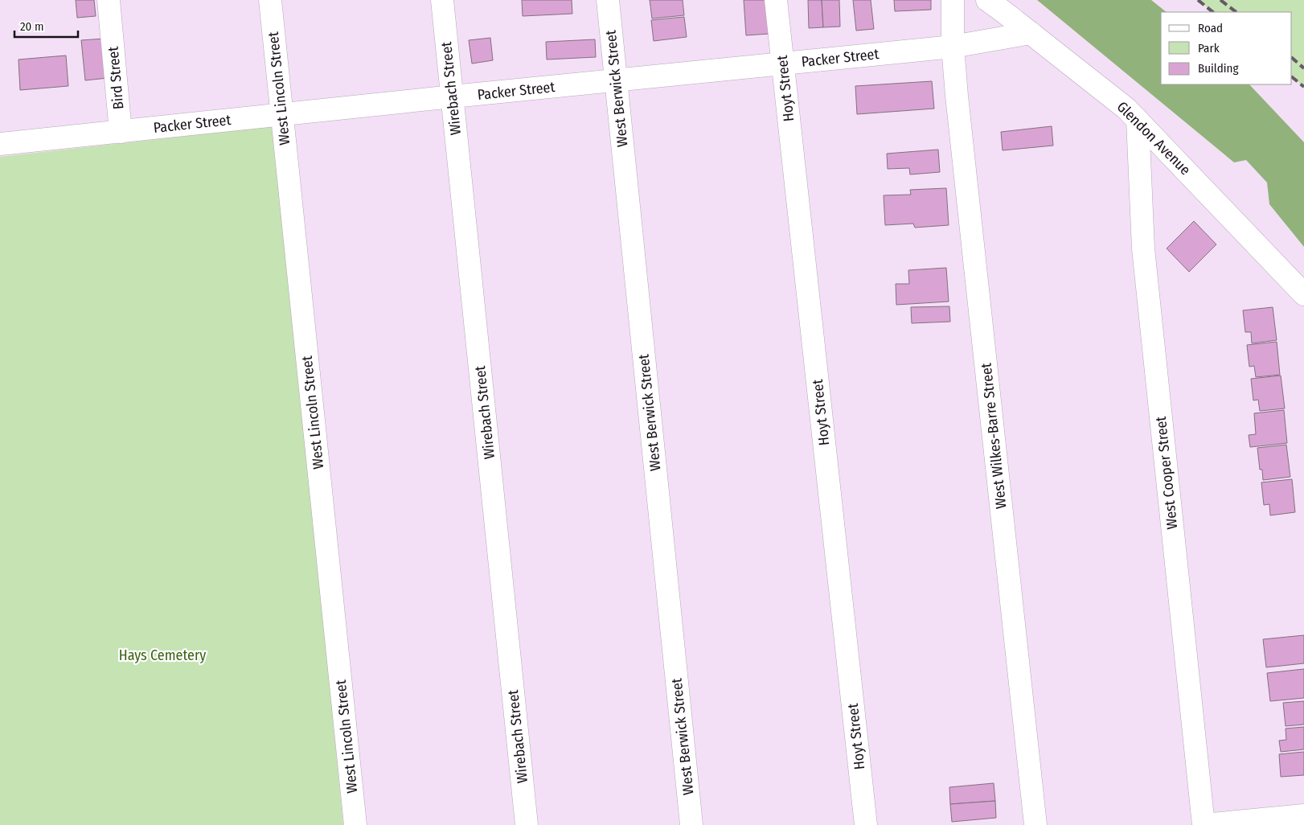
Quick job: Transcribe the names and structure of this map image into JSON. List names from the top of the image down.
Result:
{
  "streets": {
    "street": [
      "Packer Street",
      "Bird Street",
      "West Lincoln Street",
      "Wirebach Street",
      "West Berwick Street",
      "Hoyt Street",
      "Glendon Avenue",
      "West Wilkes-Barre Street",
      "West Cooper Street"
    ]
  },
  "crossings": [
    ["Packer Street", "Bird Street"],
    ["Packer Street", "West Lincoln Street"],
    ["Packer Street", "Wirebach Street"],
    ["Packer Street", "West Berwick Street"],
    ["Packer Street", "Hoyt Street"],
    ["Packer Street", "Glendon Avenue"],
    ["Packer Street", "West Wilkes-Barre Street"],
    ["Glendon Avenue", "West Cooper Street"]
  ],
  "parks": ["Hays Cemetery"],
  "legend": ["Road", "Park", "Building"],
  "scale_bar": "20 m"
}
